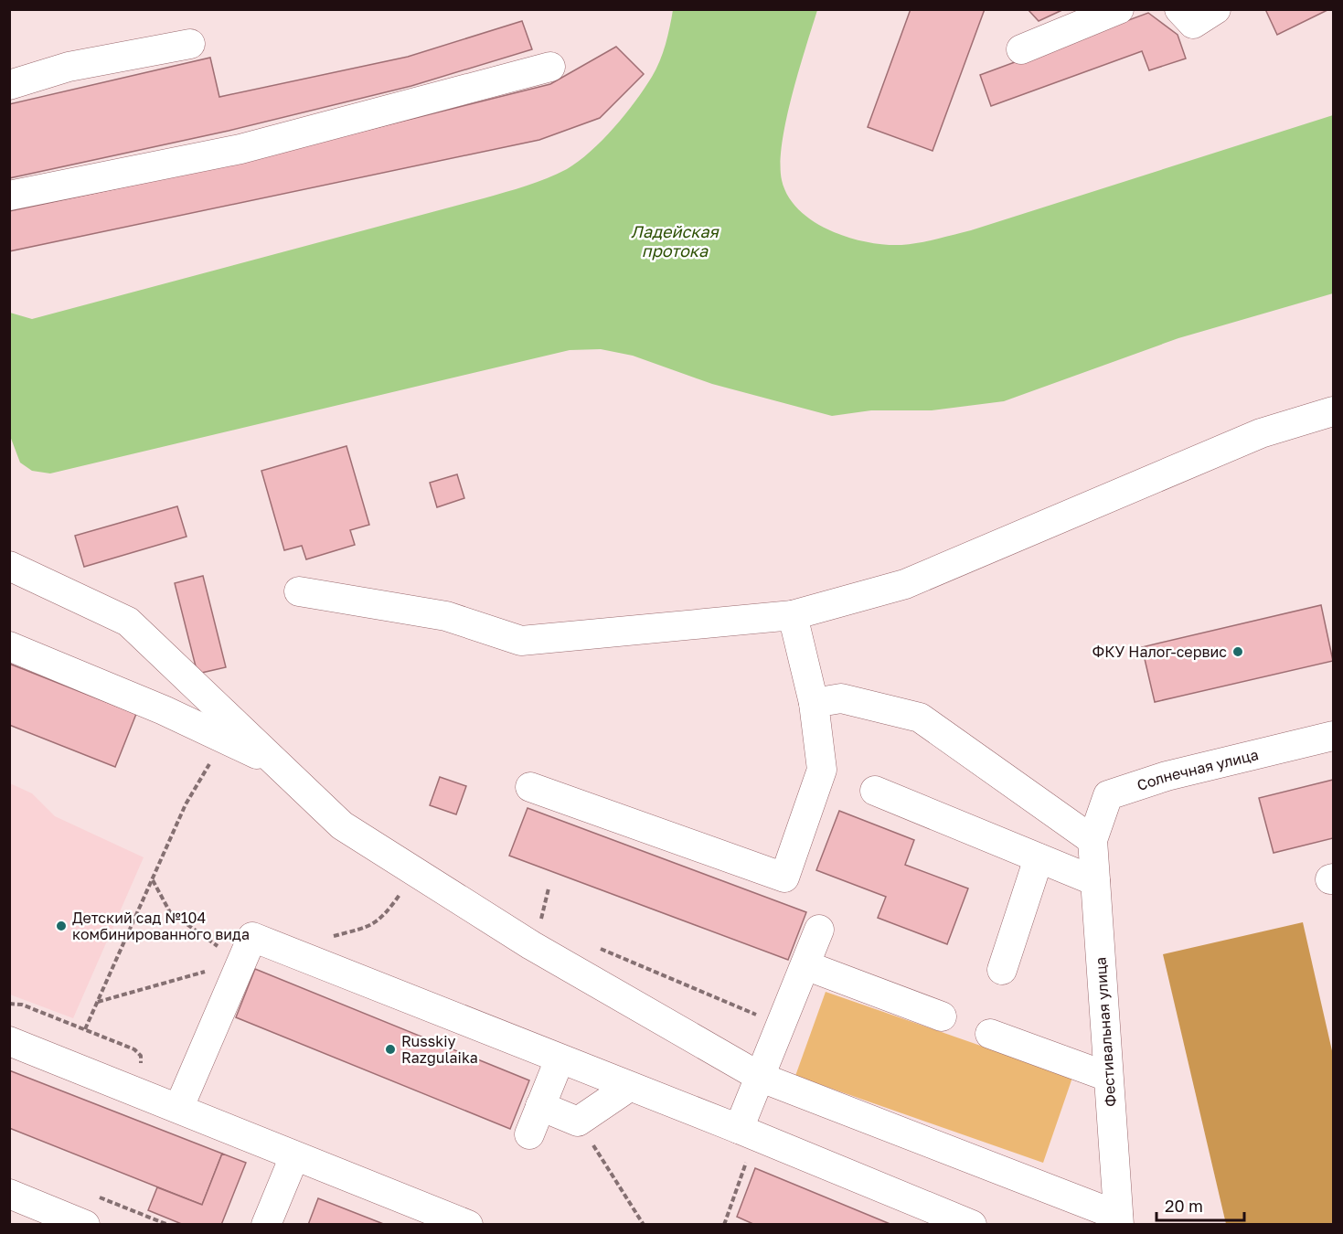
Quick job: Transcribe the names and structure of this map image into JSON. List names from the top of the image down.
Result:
{
  "streets": {
    "street": ["Солнечная улица", "Фестивальная улица"]
  },
  "crossings": [
    ["Солнечная улица", "Фестивальная улица"]
  ],
  "water": ["Ладейская протока"],
  "places": ["ФКУ Налог-сервис", "Детский сад №104 комбинированного вида", "Russkiy Razgulaika"],
  "scale_bar": "20 m"
}
